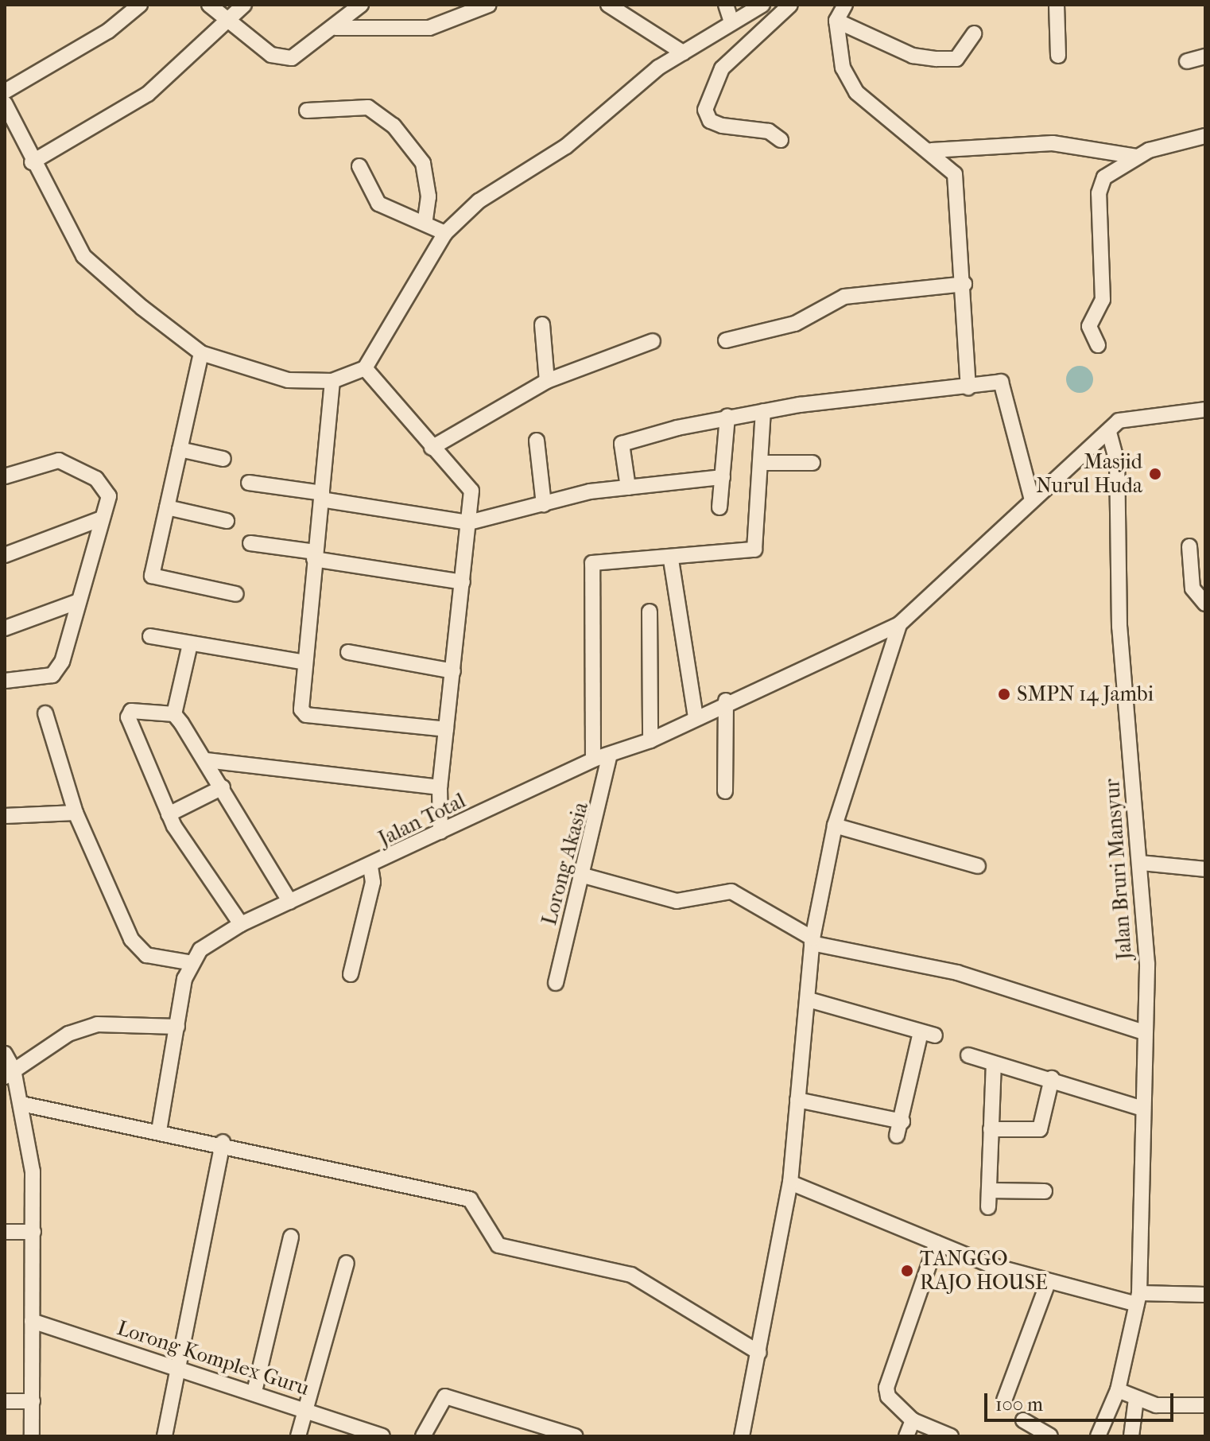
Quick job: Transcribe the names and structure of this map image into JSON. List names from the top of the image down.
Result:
{
  "streets": {
    "street": [
      "Jalan Total",
      "Lorong Akasia",
      "Jalan Bruri Mansyur",
      "Lorong Komplex Guru"
    ]
  },
  "crossings": [
    ["Jalan Total", "Lorong Akasia"]
  ],
  "places": ["Masjid Nurul Huda", "SMPN 14 Jambi", "TANGGO RAJO HOUSE"],
  "scale_bar": "100 m"
}
